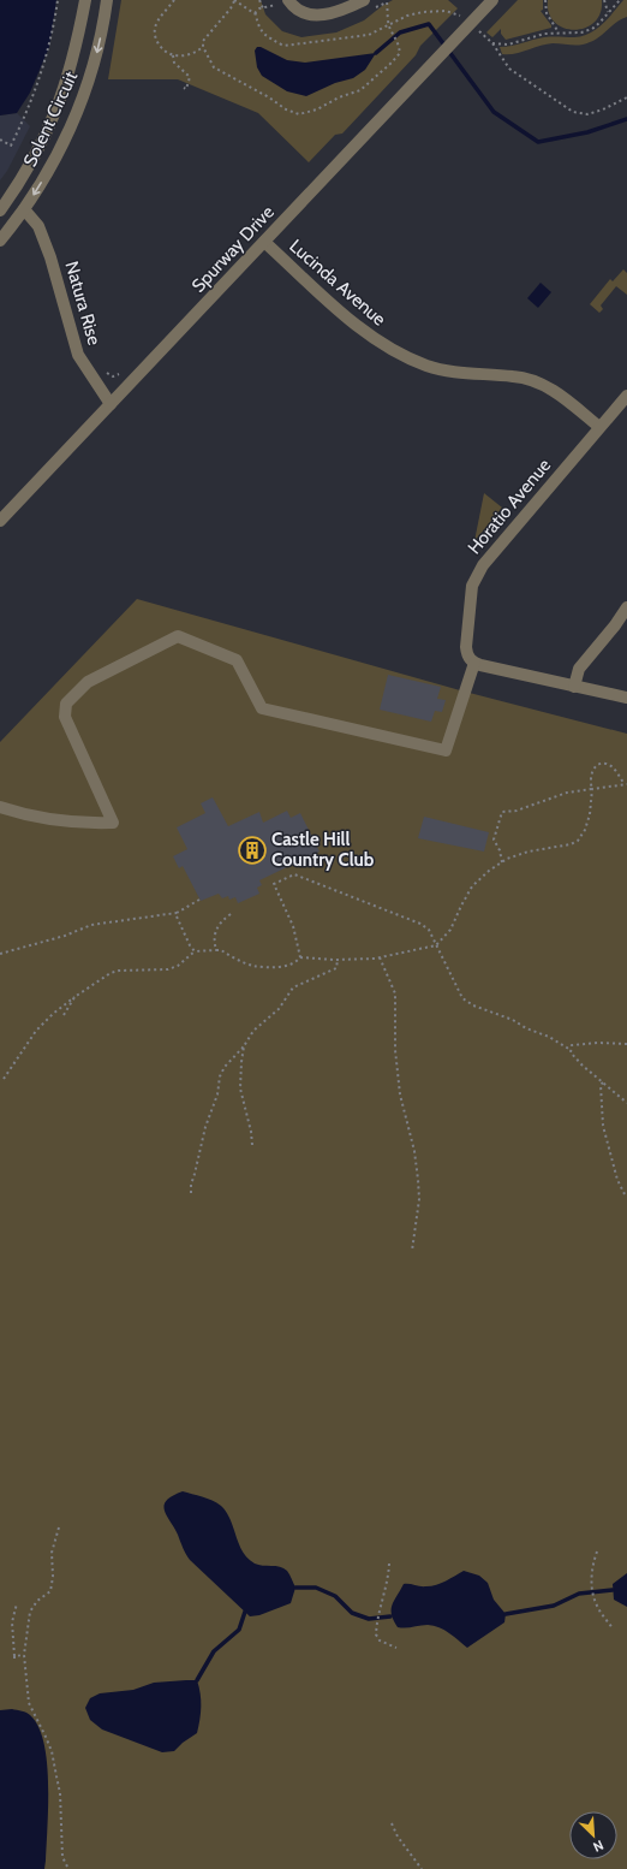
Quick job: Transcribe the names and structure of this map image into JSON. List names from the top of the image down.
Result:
{
  "streets": {
    "street": [
      "Solent Circuit",
      "Spurway Drive",
      "Lucinda Avenue",
      "Natura Rise",
      "Horatio Avenue"
    ]
  },
  "crossings": [
    ["Solent Circuit", "Natura Rise"],
    ["Spurway Drive", "Lucinda Avenue"],
    ["Spurway Drive", "Natura Rise"],
    ["Lucinda Avenue", "Horatio Avenue"]
  ],
  "places": {
    "building": ["Castle Hill Country Club"]
  },
  "north": "bottom right"
}
